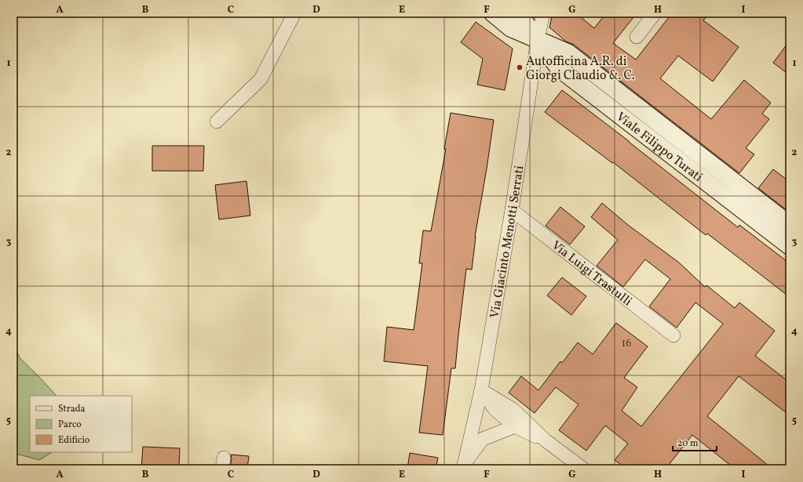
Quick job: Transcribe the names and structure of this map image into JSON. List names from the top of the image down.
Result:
{
  "streets": {
    "street": ["Viale Filippo Turati", "Via Giacinto Menotti Serrati", "Via Luigi Trastulli"]
  },
  "crossings": [
    ["Viale Filippo Turati", "Via Giacinto Menotti Serrati"],
    ["Via Giacinto Menotti Serrati", "Via Luigi Trastulli"]
  ],
  "places": ["Autofficina A.R. di Giorgi Claudio &. C."],
  "house_numbers": ["16"],
  "legend": ["Strada", "Parco", "Edificio"],
  "scale_bar": "20 m",
  "grid": {
    "columns": [
      "A",
      "B",
      "C",
      "D",
      "E",
      "F",
      "G",
      "H",
      "I"
    ],
    "rows": [
      "1",
      "2",
      "3",
      "4",
      "5"
    ]
  }
}
